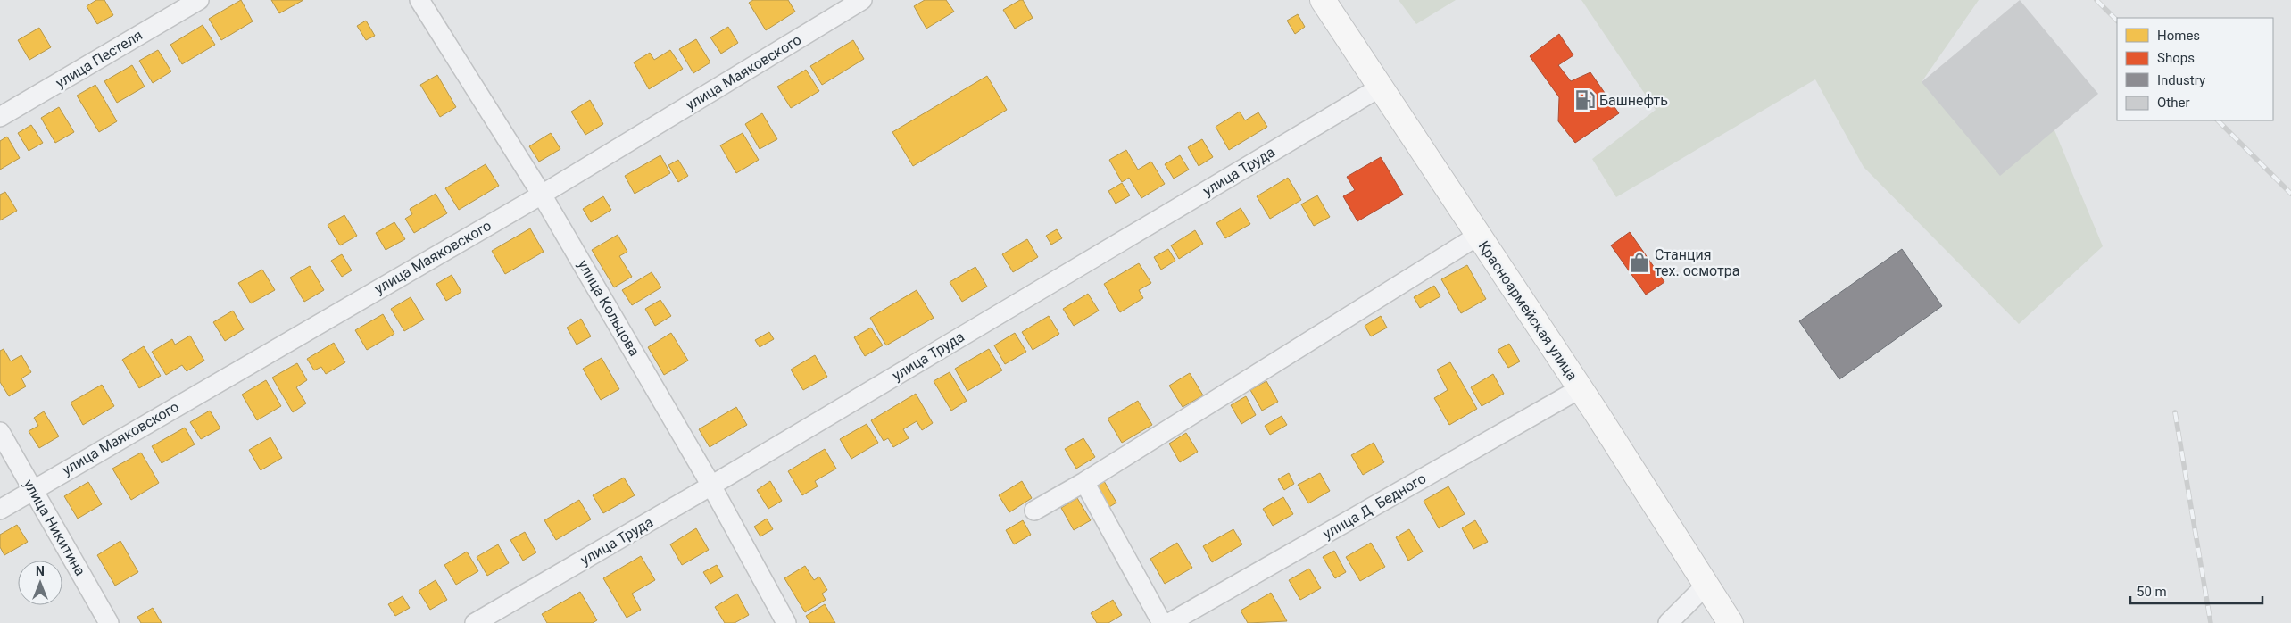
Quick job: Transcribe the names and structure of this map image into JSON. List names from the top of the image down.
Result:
{
  "streets": {
    "main road": ["Красноармейская улица"],
    "street": [
      "улица Пестеля",
      "улица Маяковского",
      "улица Труда",
      "улица Кольцова",
      "улица Д. Бедного",
      "улица Никитина"
    ]
  },
  "crossings": [
    ["улица Маяковского", "улица Кольцова"],
    ["улица Маяковского", "улица Никитина"],
    ["улица Труда", "улица Кольцова"],
    ["улица Труда", "Красноармейская улица"],
    ["Красноармейская улица", "улица Д. Бедного"]
  ],
  "places": {
    "fuel station": ["Башнефть"],
    "shop": ["Станция тех. осмотра"]
  },
  "legend": [
    "Homes",
    "Shops",
    "Industry",
    "Other"
  ],
  "scale_bar": "50 m",
  "north": "top"
}
